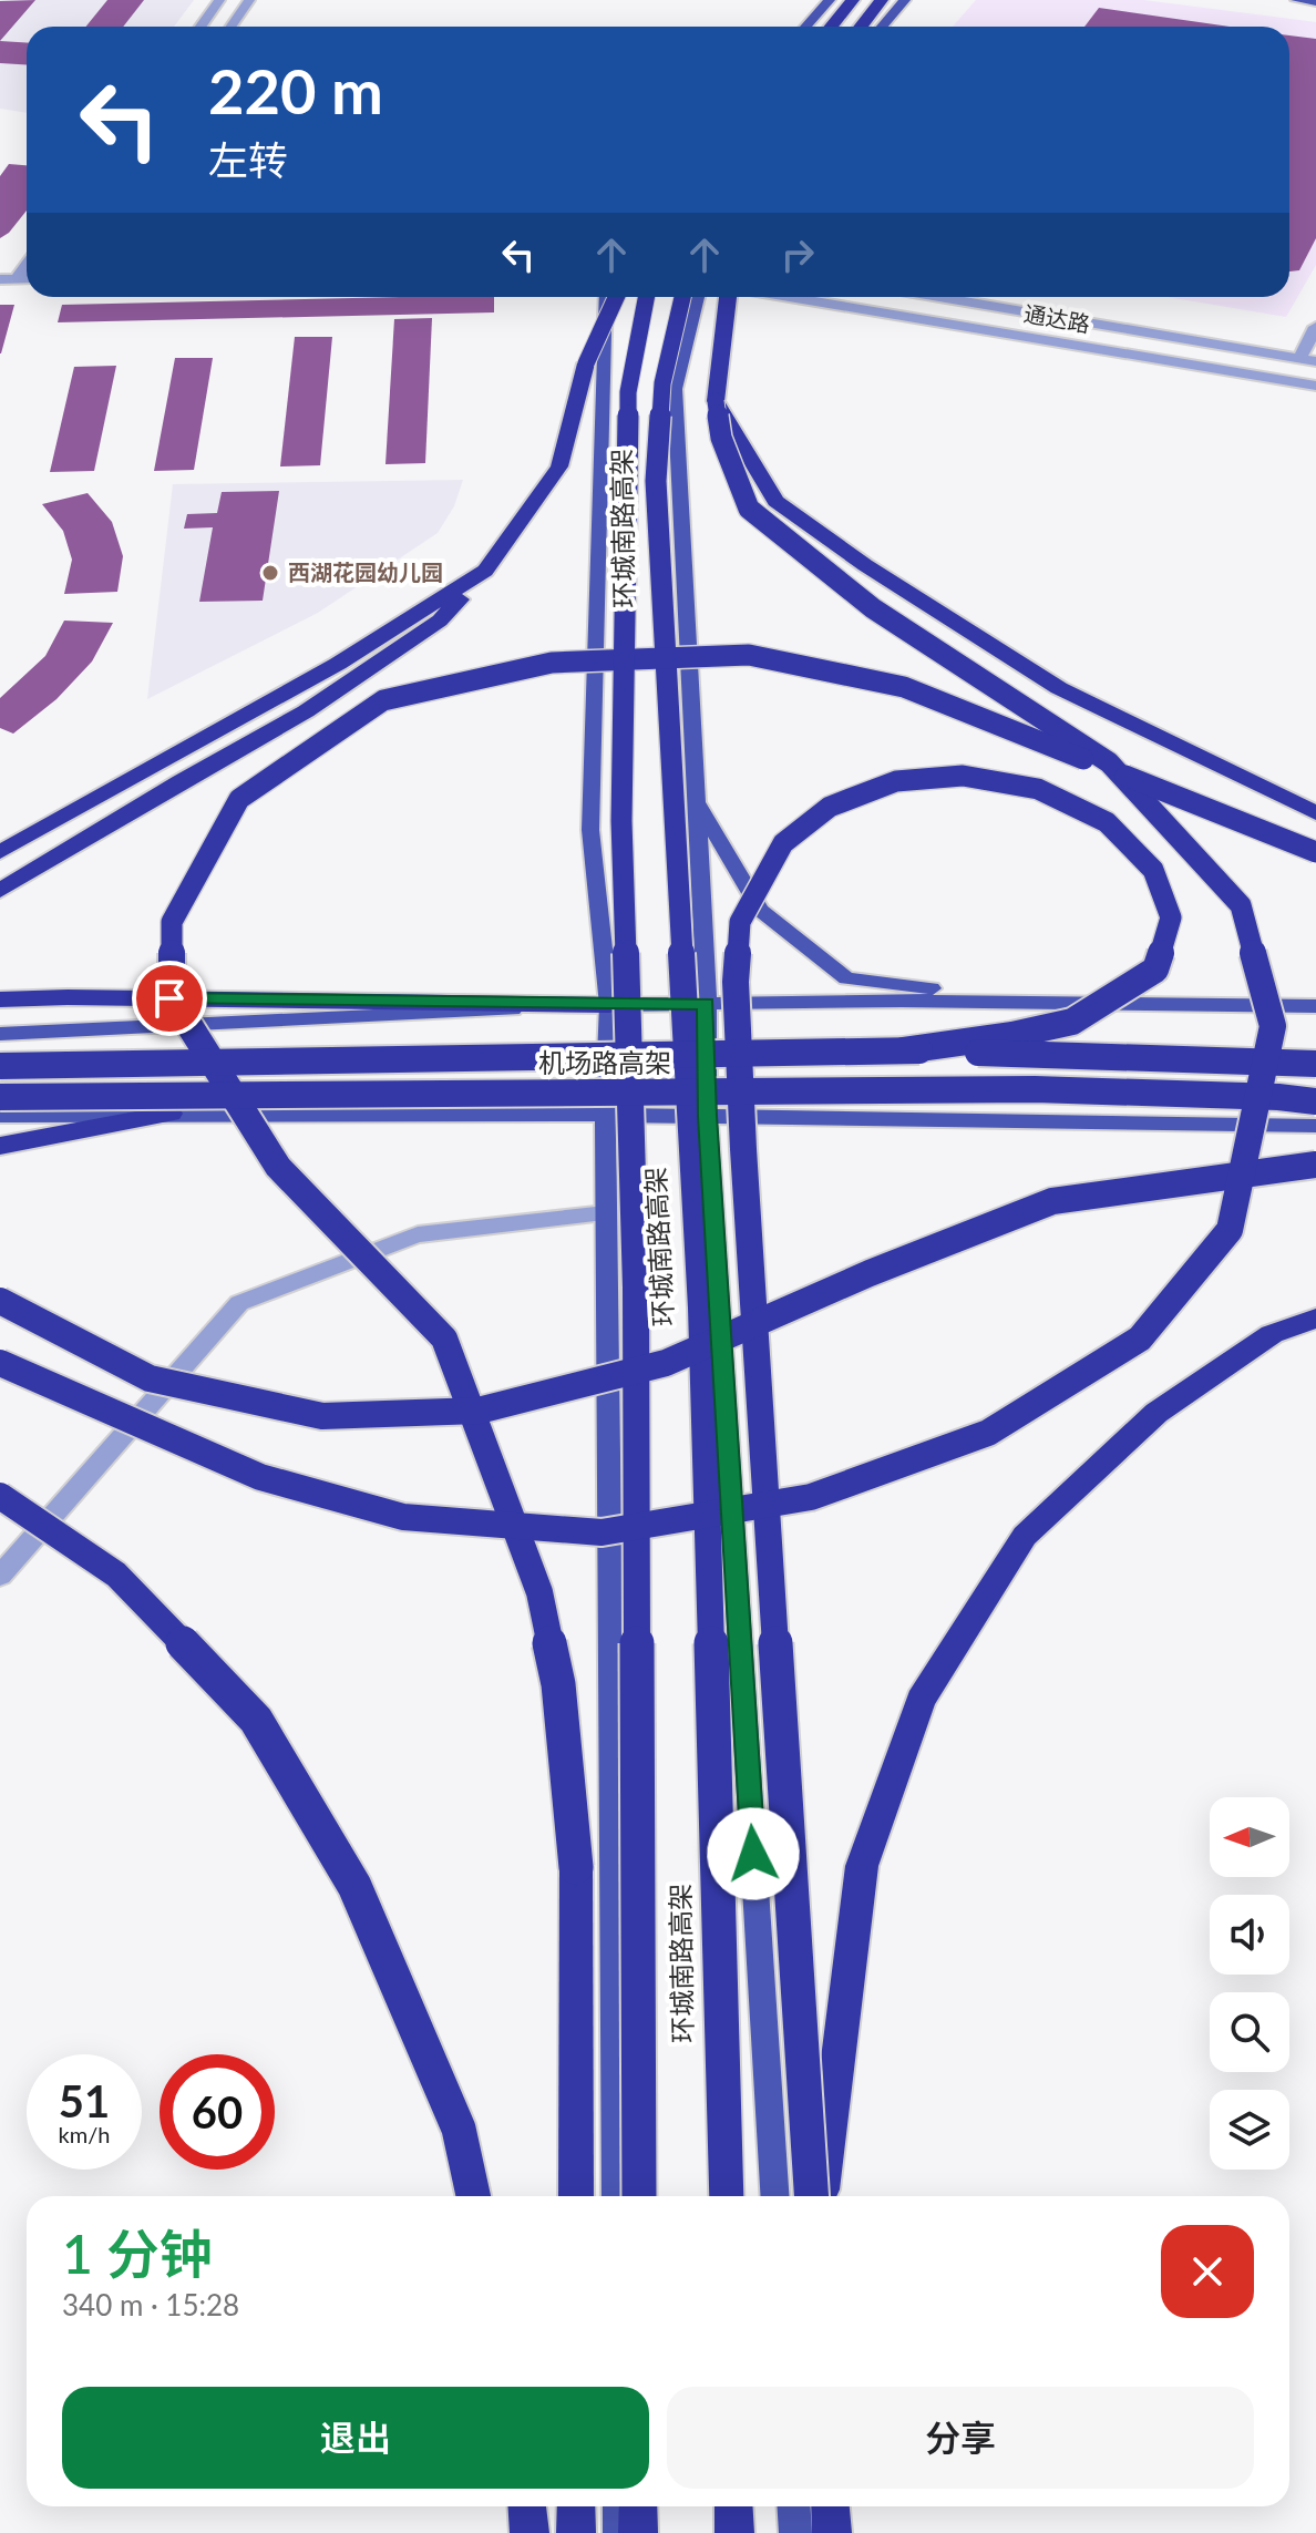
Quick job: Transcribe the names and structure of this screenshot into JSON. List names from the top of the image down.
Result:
{
  "streets": {
    "highway": ["环城南路高架", "机场路高架"],
    "street": ["通达路"]
  },
  "places": ["西湖花园幼儿园"],
  "north": "left",
  "page": {
    "turn": ["220 m", "左转"],
    "speed": "51 km/h",
    "limit": "60",
    "heading": ["1 分钟", "340 m · 15:28"],
    "buttons": ["退出", "分享"]
  }
}
